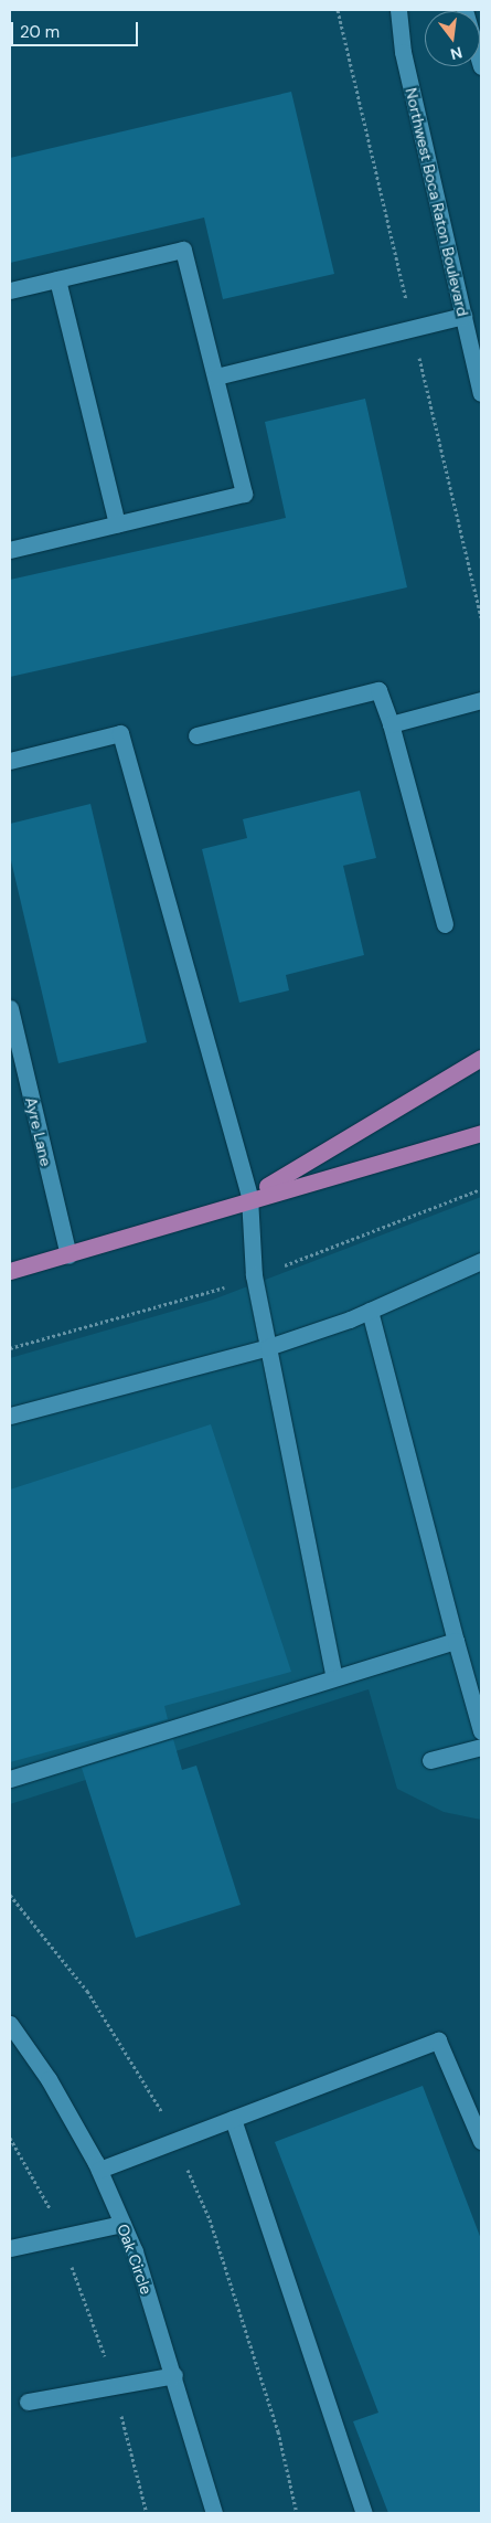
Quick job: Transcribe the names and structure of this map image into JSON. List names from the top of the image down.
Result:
{
  "streets": {
    "street": ["Northwest Boca Raton Boulevard", "Ayre Lane", "Oak Circle"]
  },
  "scale_bar": "20 m",
  "north": "bottom"
}
